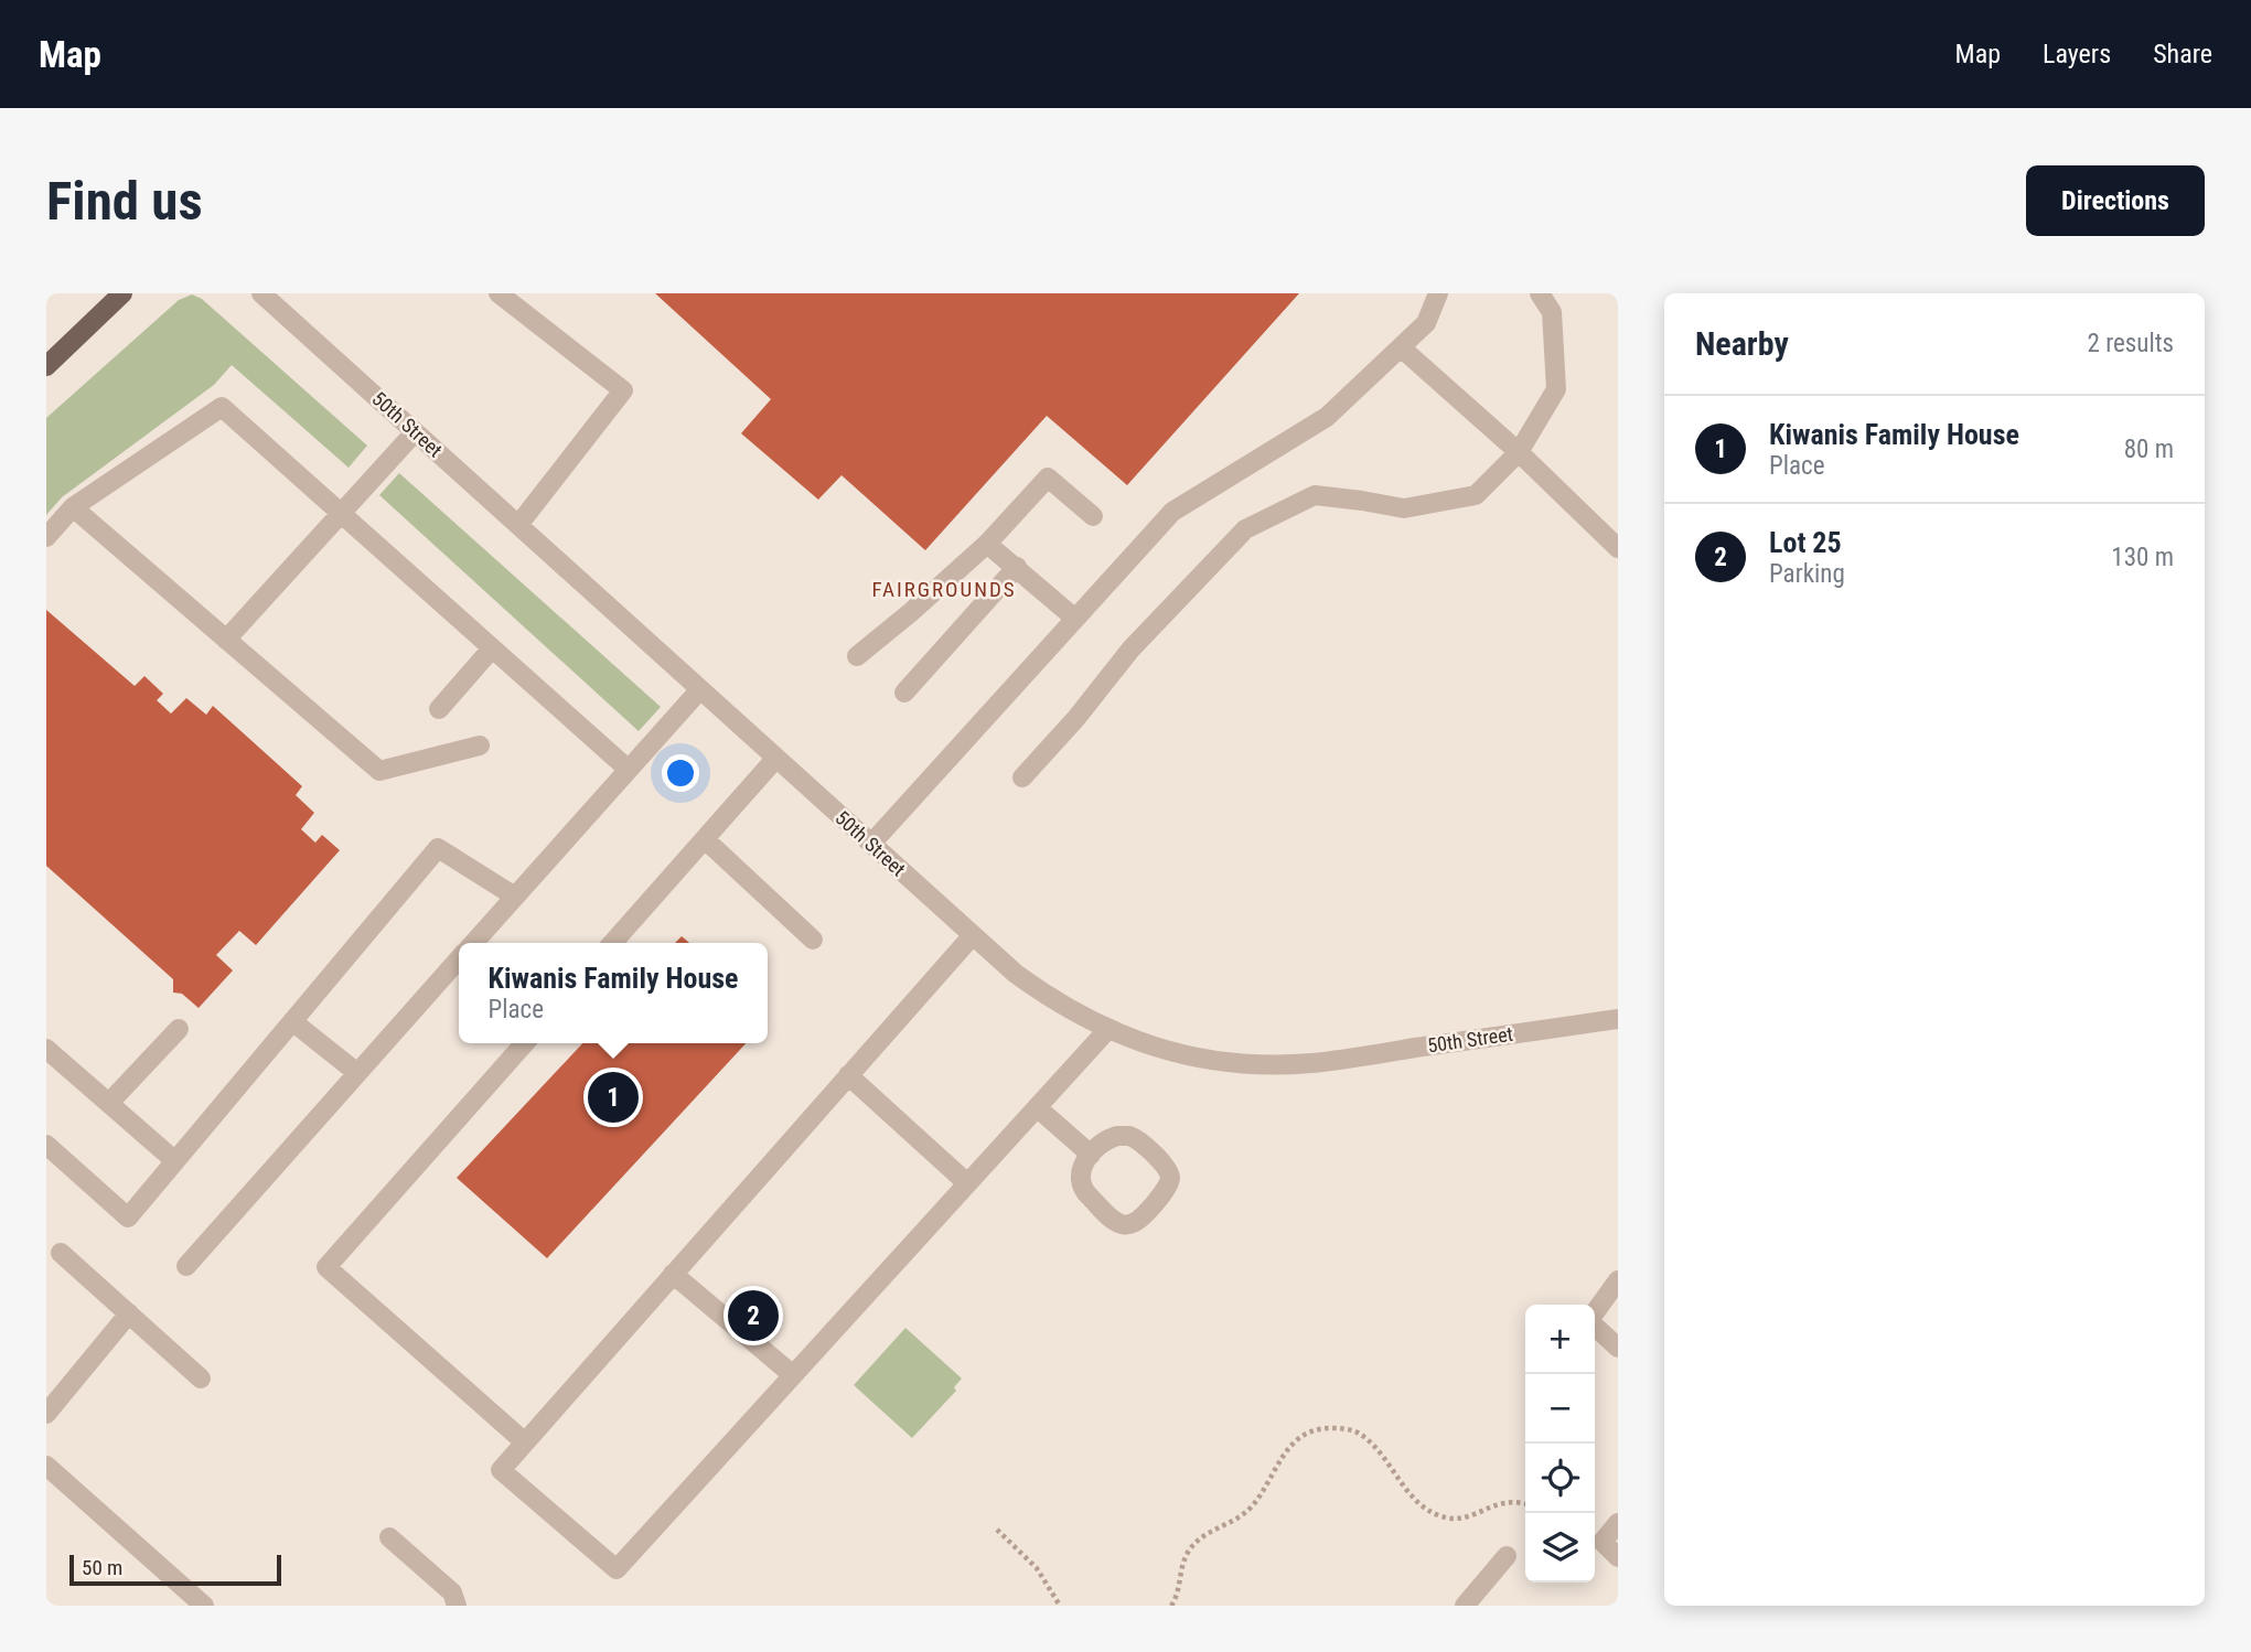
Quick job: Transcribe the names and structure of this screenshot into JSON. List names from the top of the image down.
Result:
{
  "streets": {
    "street": ["50th Street"]
  },
  "districts": ["FAIRGROUNDS"],
  "scale_bar": "50 m",
  "page": {
    "header": "Map",
    "nav": ["Map", "Layers", "Share"],
    "buttons": "Directions",
    "title": "Find us",
    "heading": ["Nearby", "2 results"],
    "list": [
      {
        "mark": "1",
        "name": "Kiwanis Family House",
        "note": "Place",
        "value": "80 m"
      },
      {
        "mark": "2",
        "name": "Lot 25",
        "note": "Parking",
        "value": "130 m"
      }
    ],
    "popup": ["Kiwanis Family House", "Place"],
    "pins": ["1", "2"],
    "map_buttons": ["+", "−"],
    "scale": "50 m"
  }
}
